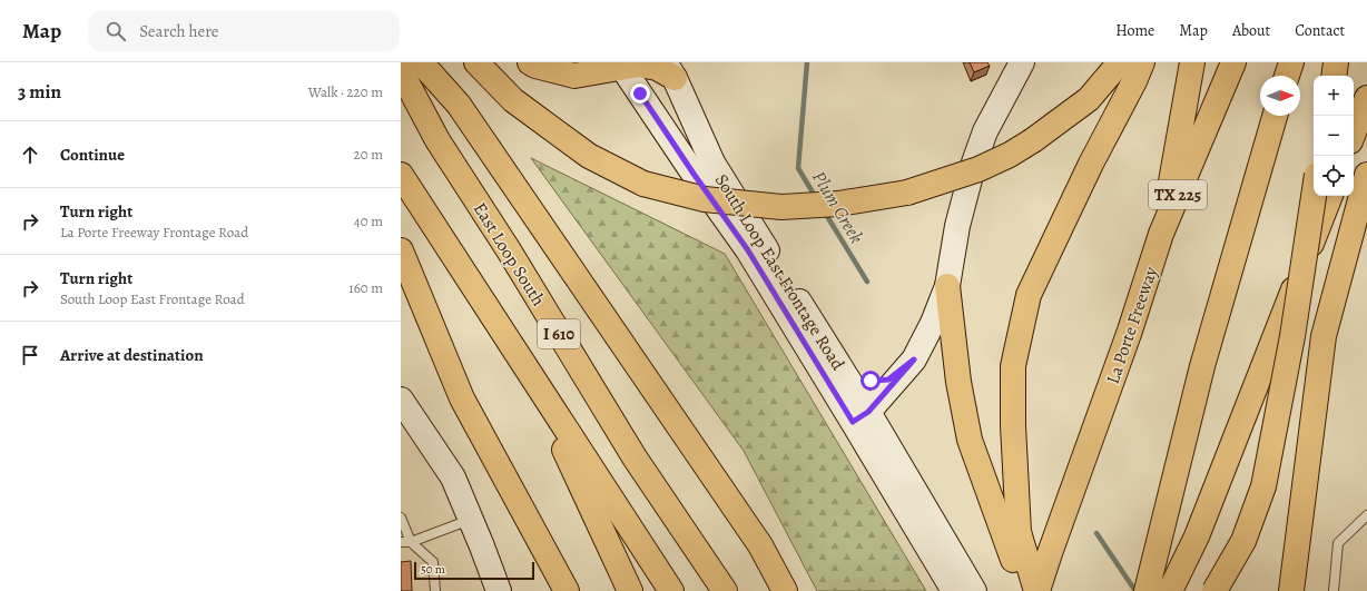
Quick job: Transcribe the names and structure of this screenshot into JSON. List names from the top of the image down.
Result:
{
  "streets": {
    "highway": [
      "TX 225",
      "East Loop South",
      "La Porte Freeway",
      "I 610"
    ],
    "main road": ["South Loop East Frontage Road"]
  },
  "water": ["Plum Creek"],
  "scale_bar": "50 m",
  "north": "right",
  "page": {
    "header": "Map",
    "search": "Search here",
    "nav": [
      "Home",
      "Map",
      "About",
      "Contact"
    ],
    "heading": ["3 min", "Walk · 220 m"],
    "map_buttons": ["+", "−"],
    "list": [
      ["Continue", "20 m"],
      ["Turn right", "La Porte Freeway Frontage Road", "40 m"],
      ["Turn right", "South Loop East Frontage Road", "160 m"],
      "Arrive at destination"
    ],
    "scale": "50 m"
  }
}
